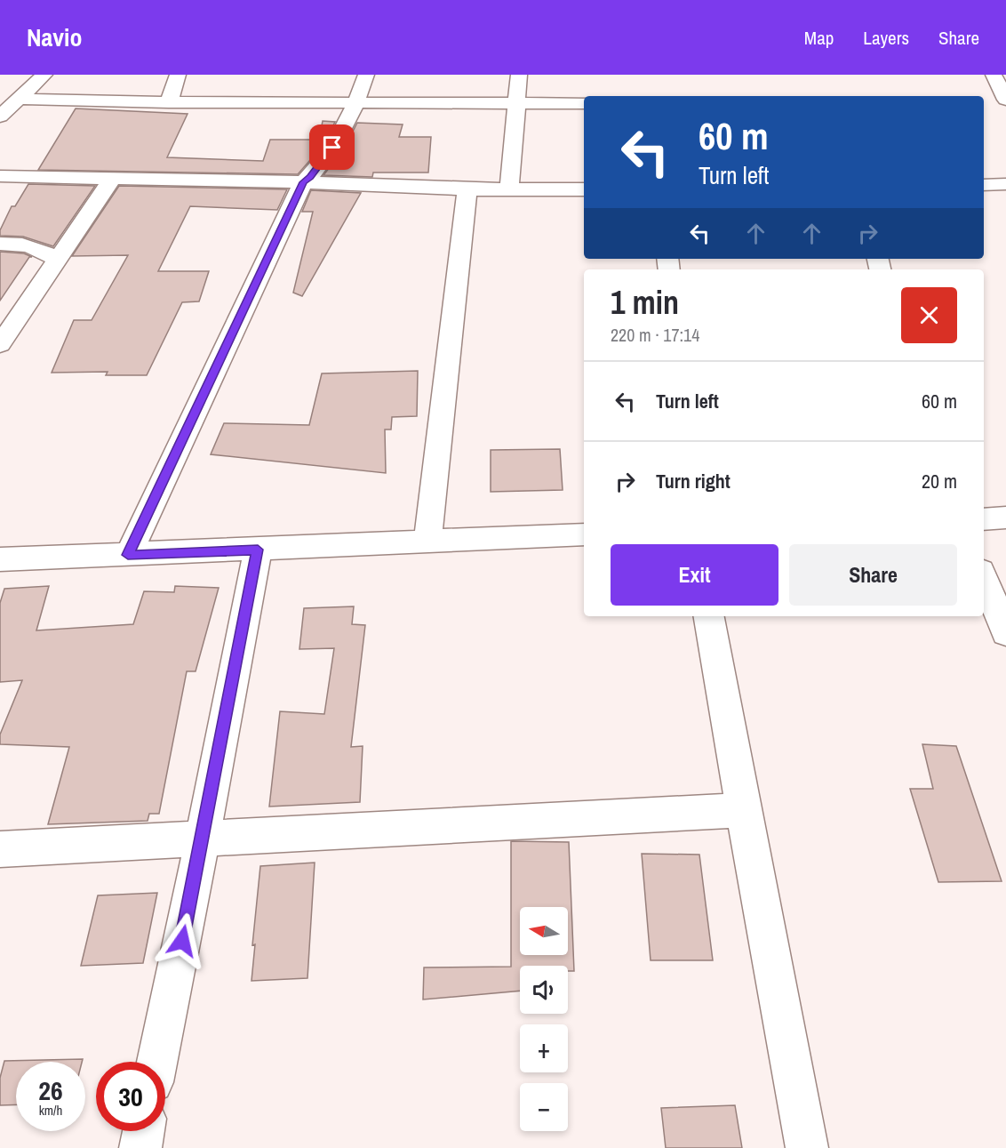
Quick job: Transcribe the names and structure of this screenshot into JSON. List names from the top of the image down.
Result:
{
  "north": "left",
  "page": {
    "header": "Navio",
    "nav": ["Map", "Layers", "Share"],
    "turn": ["60 m", "Turn left"],
    "heading": ["1 min", "220 m · 17:14"],
    "list": [
      {
        "name": "Turn left",
        "value": "60 m"
      },
      {
        "name": "Turn right",
        "value": "20 m"
      }
    ],
    "buttons": ["Exit", "Share"],
    "map_buttons": ["+", "−"],
    "speed": "26 km/h",
    "limit": "30"
  }
}
